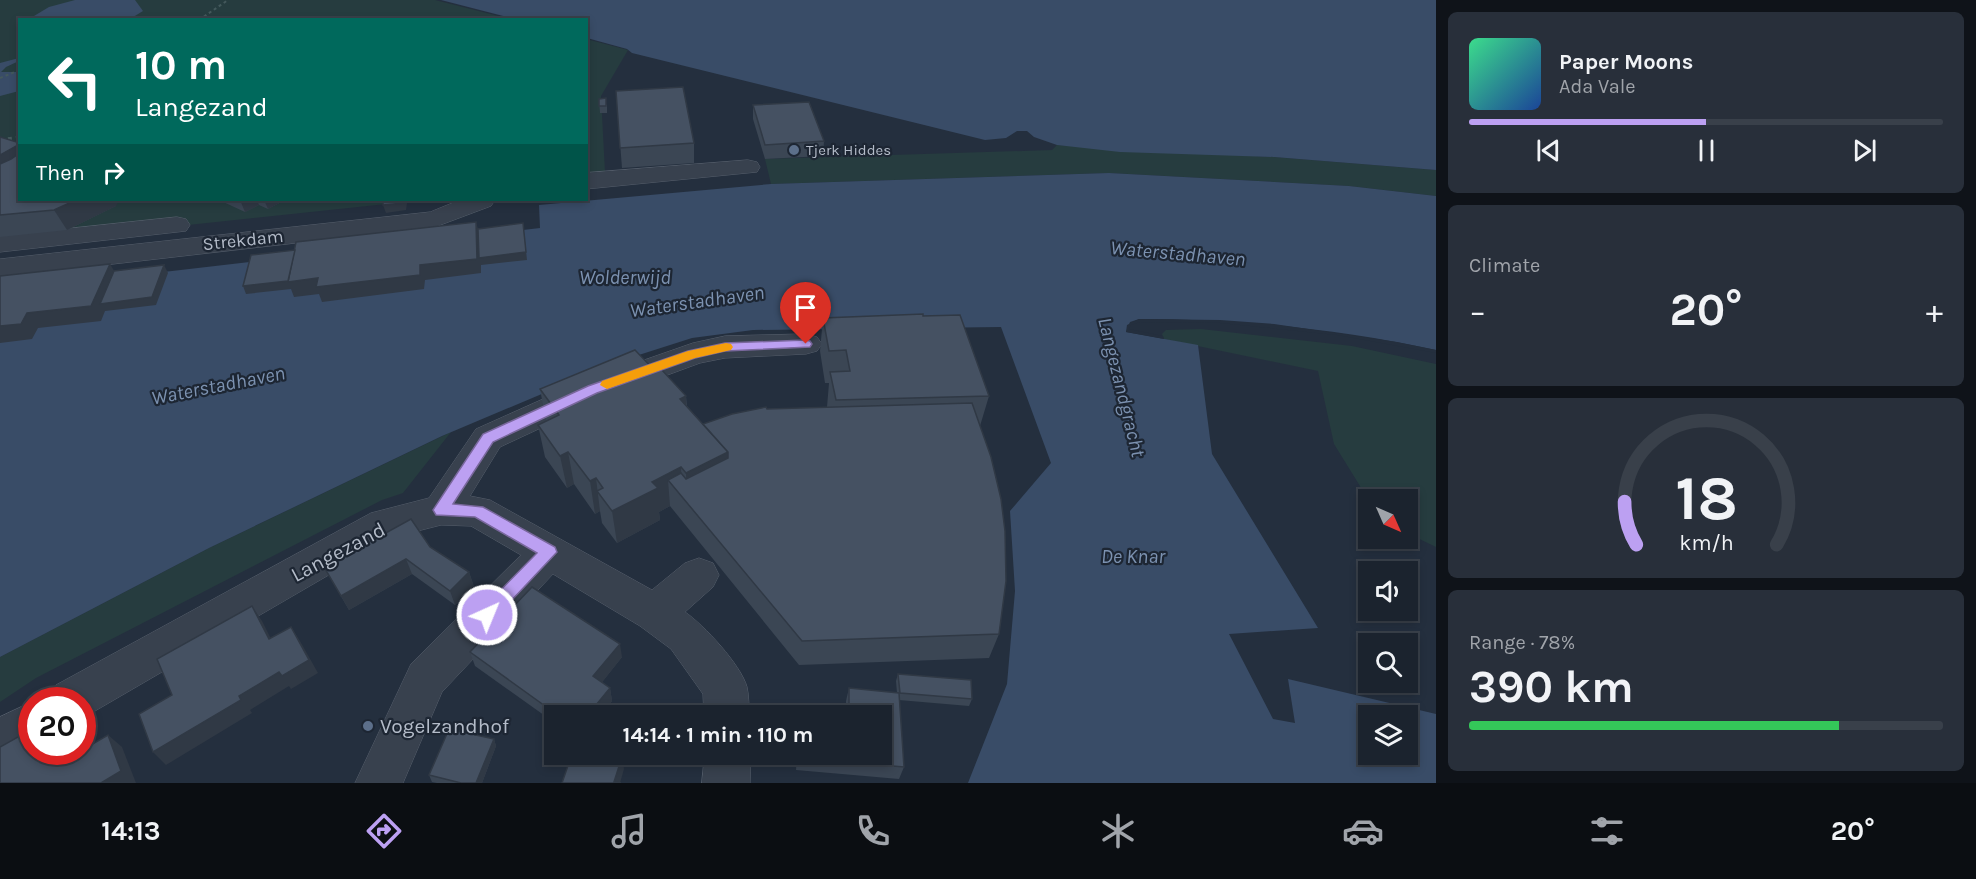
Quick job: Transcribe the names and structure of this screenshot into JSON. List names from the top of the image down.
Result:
{
  "streets": {
    "street": ["Strekdam", "Langezand"]
  },
  "water": [
    "Waterstadhaven",
    "Wolderwijd",
    "Langezandgracht",
    "De Knar"
  ],
  "places": ["Tjerk Hiddes", "Vogelzandhof"],
  "north": "bottom right",
  "page": {
    "turn": ["10 m", "Langezand"],
    "song": ["Paper Moons", "Ada Vale"],
    "then": "Then",
    "tile": [
      "Climate",
      ["Range · 78%", "390 km"]
    ],
    "heat": ["−", "20°", "+"],
    "limit": "20",
    "trip": "14:14 · 1 min · 110 m",
    "tabs": ["14:13", "20°"],
    "gauge": ["18", "km/h"]
  }
}
